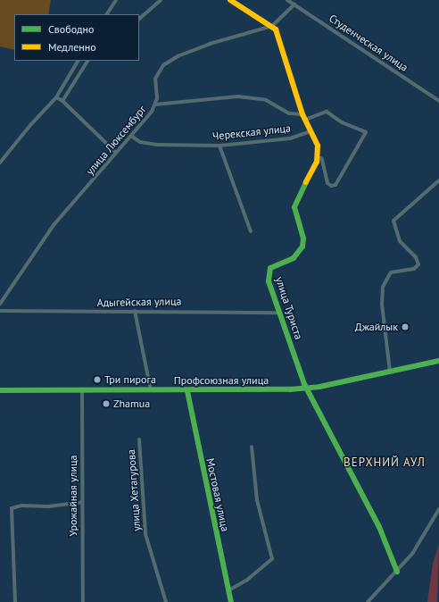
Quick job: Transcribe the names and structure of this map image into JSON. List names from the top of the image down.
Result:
{
  "streets": {
    "street": [
      "Студенческая улица",
      "Черекская улица",
      "улица Люксембург",
      "Адыгейская улица",
      "улица Туриста",
      "Профсоюзная улица",
      "улица Хетагурова",
      "Мостовая улица",
      "Урожайная улица"
    ]
  },
  "crossings": [
    ["Студенческая улица", "улица Люксембург"],
    ["Черекская улица", "улица Люксембург"],
    ["Адыгейская улица", "улица Туриста"],
    ["улица Туриста", "Профсоюзная улица"],
    ["Профсоюзная улица", "Мостовая улица"],
    ["Профсоюзная улица", "Урожайная улица"]
  ],
  "districts": ["ВЕРХНИЙ АУЛ"],
  "places": ["Джайлык", "Три пирога", "Zhamua"],
  "legend": ["Свободно", "Медленно"]
}
